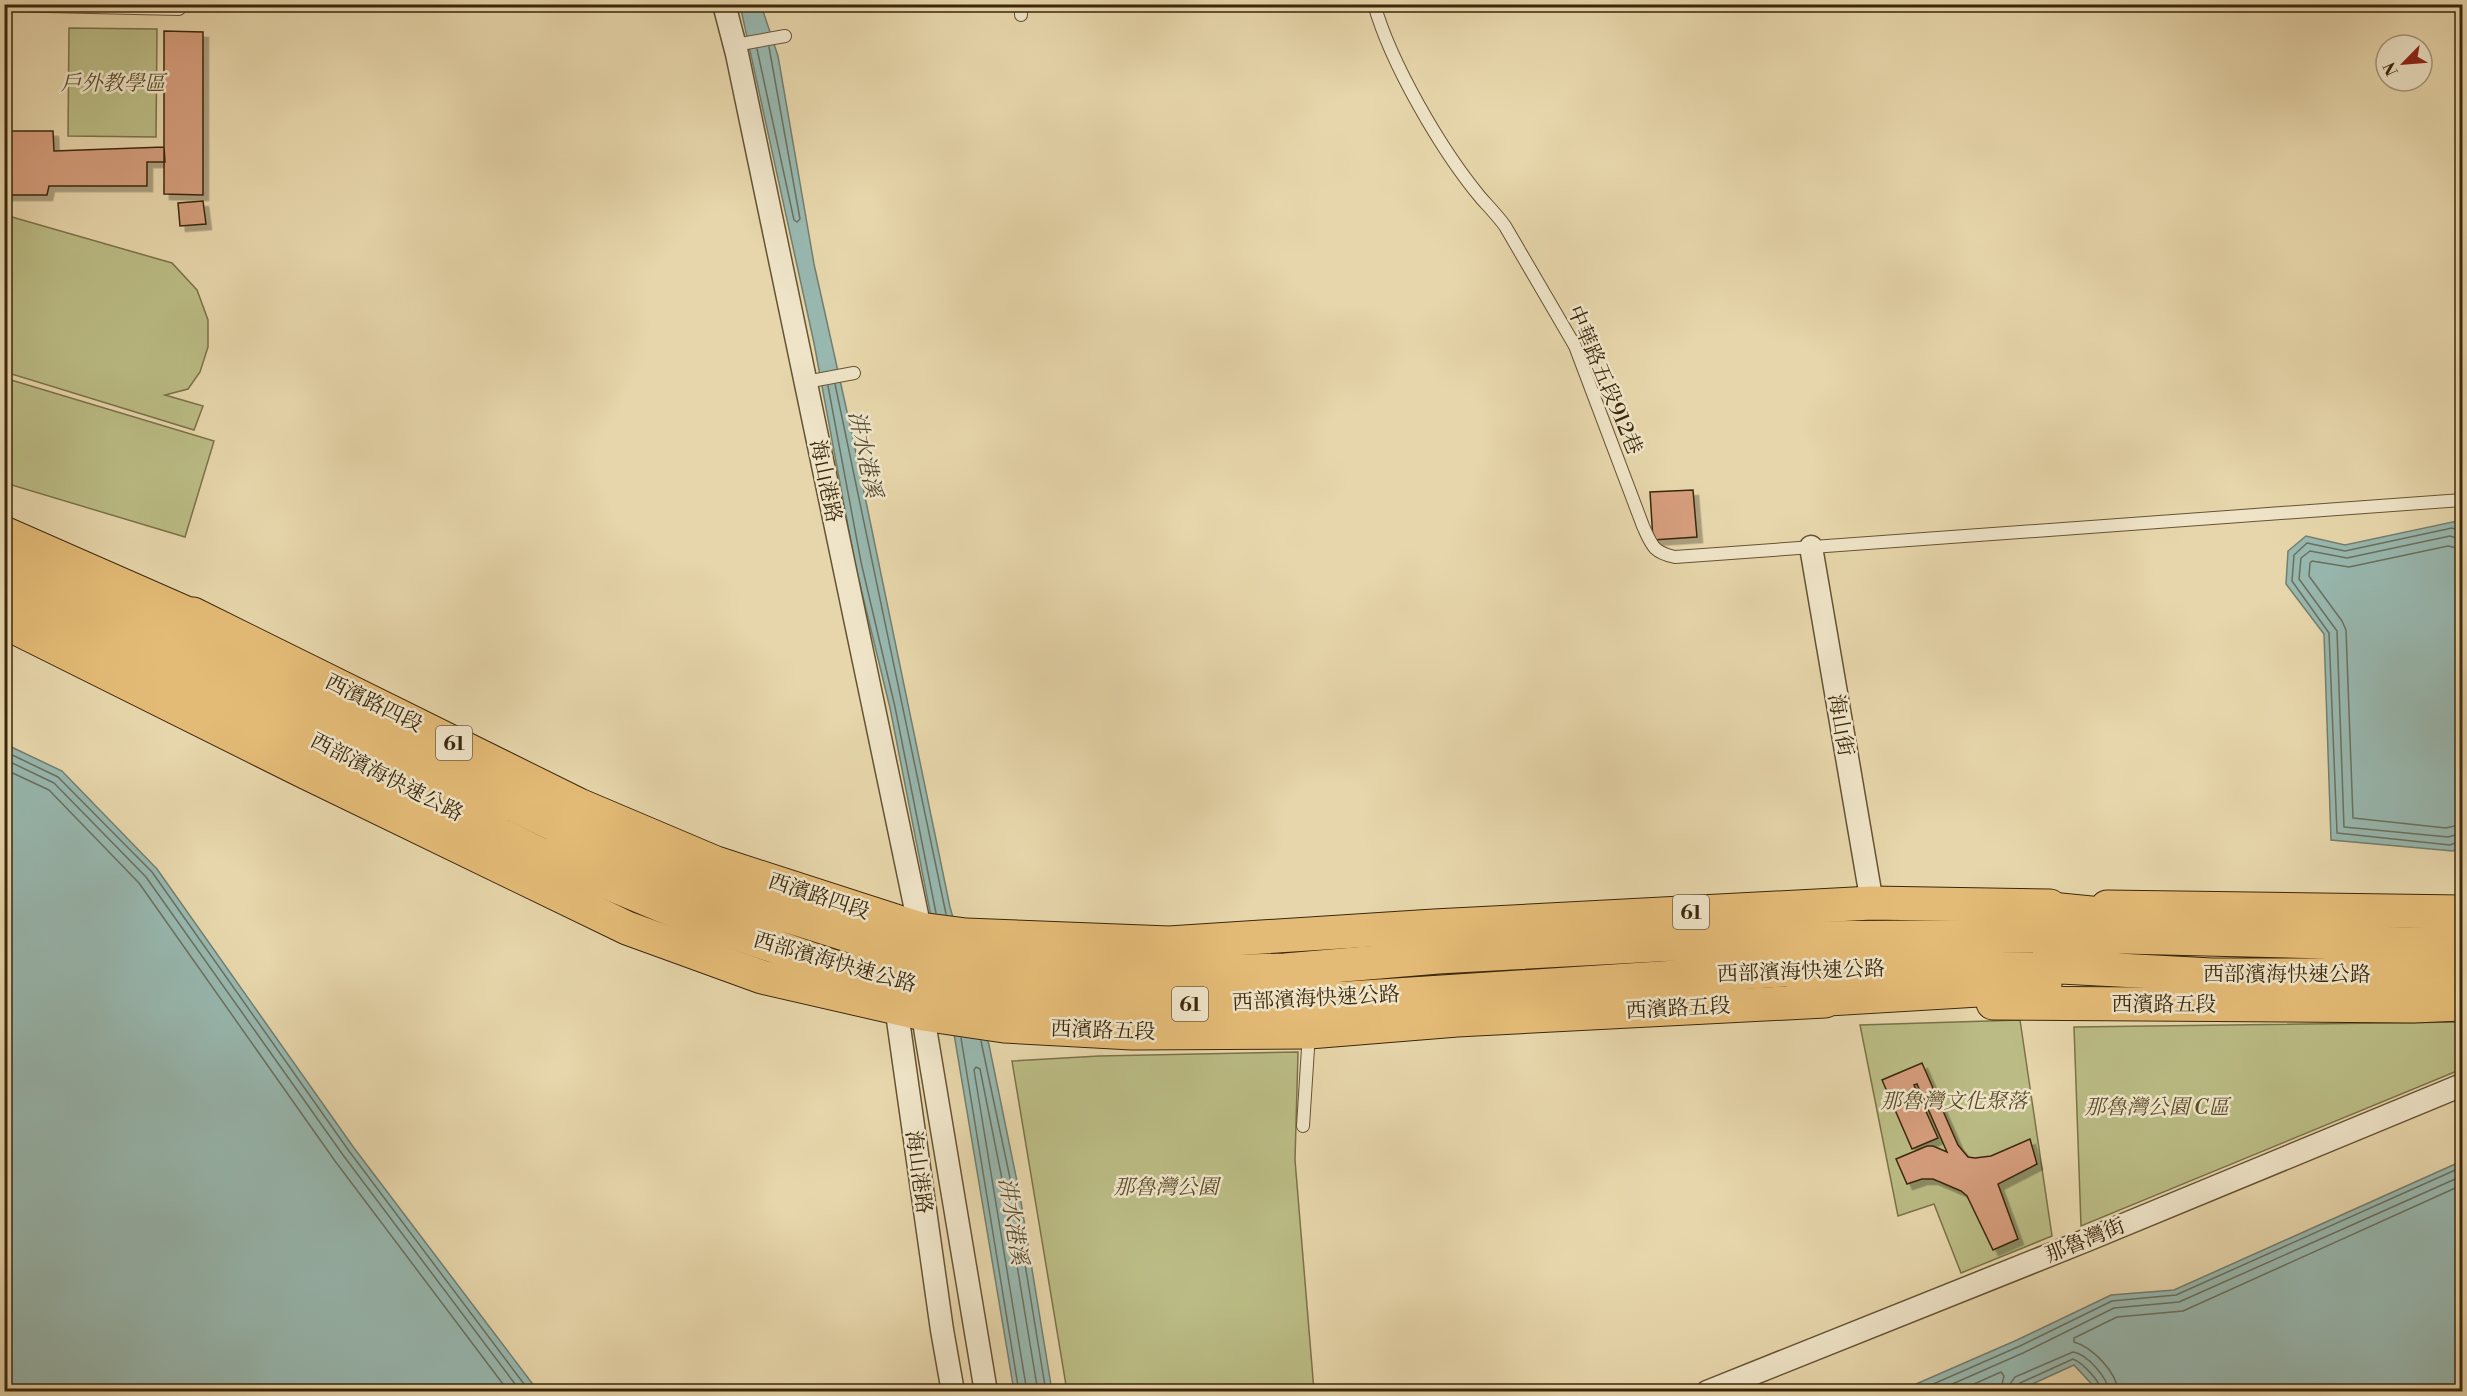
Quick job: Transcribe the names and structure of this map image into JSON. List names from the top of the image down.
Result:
{
  "streets": {
    "main road": [
      "西濱路四段",
      "61",
      "西部濱海快速公路",
      "西濱路五段"
    ],
    "street": ["海山港路", "海山街", "那魯灣街"],
    "lane": ["中華路五段912巷"]
  },
  "crossings": [
    ["中華路五段912巷", "海山街"],
    ["海山港路", "西濱路四段"],
    ["海山港路", "61"],
    ["海山港路", "西部濱海快速公路"],
    ["海山港路", "西濱路五段"],
    ["西濱路四段", "61"],
    ["西濱路四段", "西部濱海快速公路"],
    ["西濱路四段", "西濱路五段"],
    ["海山街", "61"],
    ["61", "西部濱海快速公路"],
    ["61", "西濱路五段"],
    ["西部濱海快速公路", "西濱路五段"]
  ],
  "water": ["汫水港溪"],
  "parks": [
    "戶外教學區",
    "那魯灣文化聚落",
    "那魯灣公園 C區",
    "那魯灣公園"
  ],
  "north": "bottom left"
}
